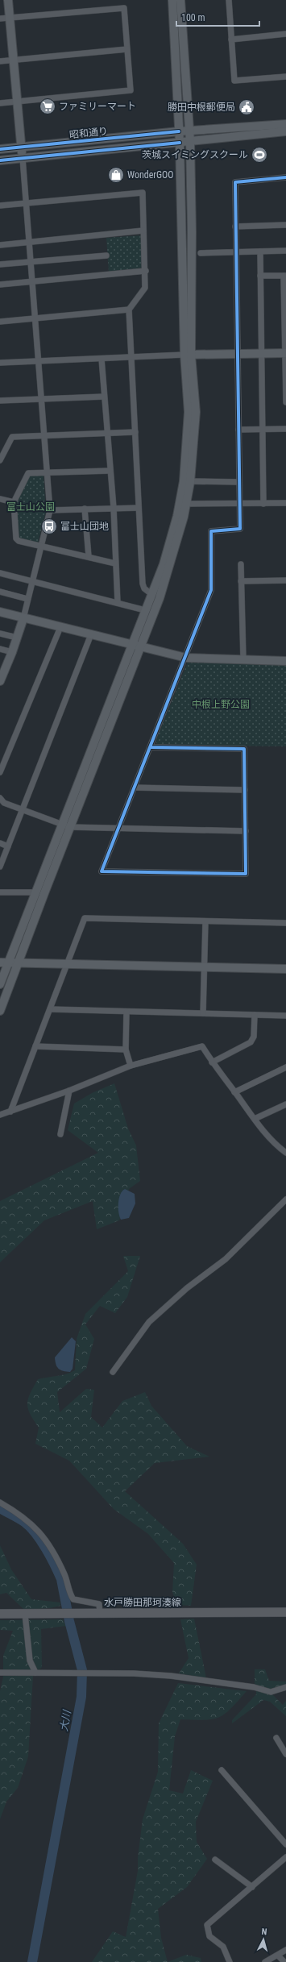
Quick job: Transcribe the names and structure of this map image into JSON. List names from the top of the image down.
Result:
{
  "streets": {
    "main road": ["水戸勝田那珂湊線"],
    "street": ["昭和通り"]
  },
  "water": ["大川"],
  "parks": ["富士山公園", "中根上野公園"],
  "places": {
    "supermarket": ["ファミリーマート"],
    "public building": ["勝田中根郵便局"],
    "sports": ["茨城スイミングスクール"],
    "shop": ["WonderGOO"],
    "bus stop": ["富士山団地"]
  },
  "scale_bar": "100 m",
  "north": "top"
}
